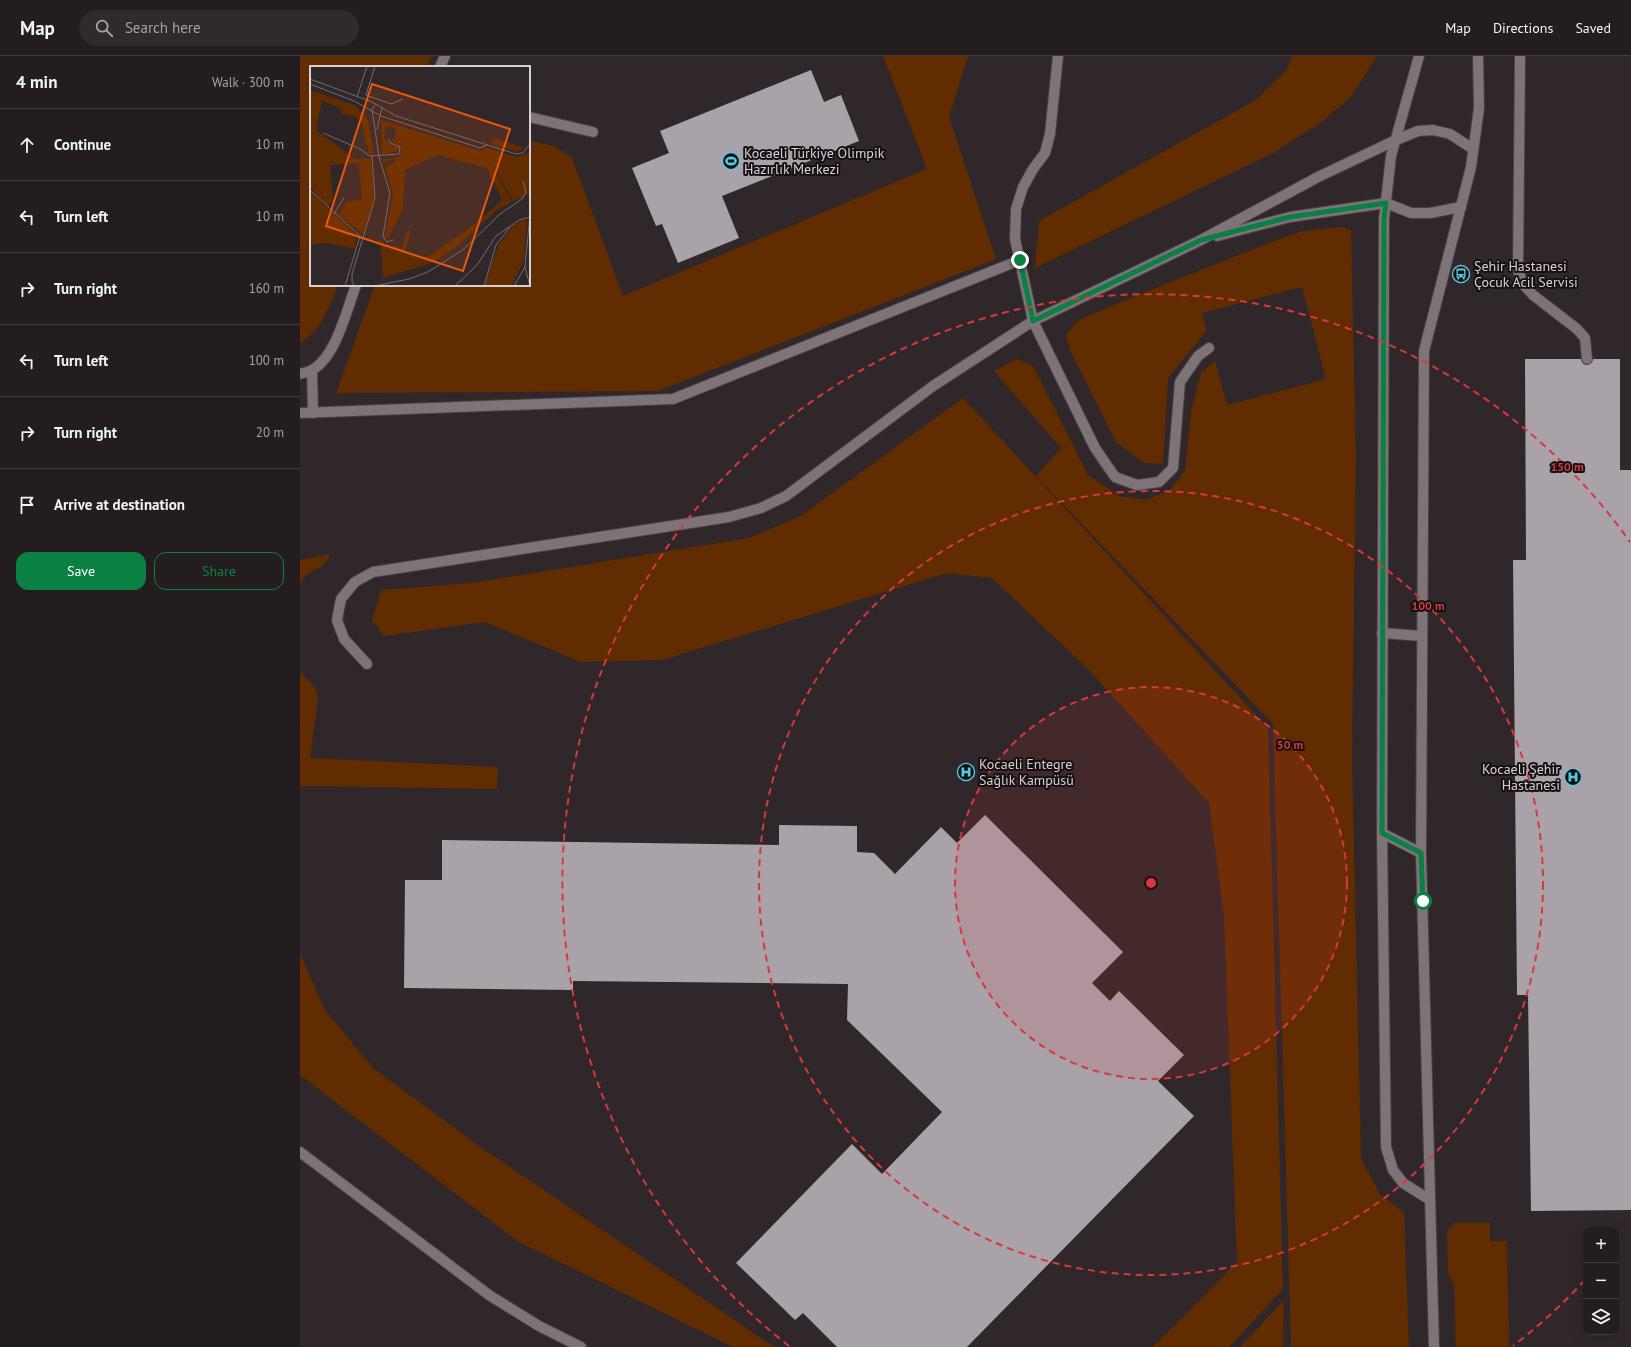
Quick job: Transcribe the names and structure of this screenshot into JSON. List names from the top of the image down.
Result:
{
  "places": {
    "sports": ["Kocaeli Türkiye Olimpik Hazırlık Merkezi"],
    "bus stop": ["Şehir Hastanesi Çocuk Acil Servisi"],
    "hospital": ["Kocaeli Entegre Sağlık Kampüsü", "Kocaeli Şehir Hastanesi"]
  },
  "page": {
    "header": "Map",
    "search": "Search here",
    "nav": ["Map", "Directions", "Saved"],
    "heading": ["4 min", "Walk · 300 m"],
    "list": [
      ["Continue", "10 m"],
      ["Turn left", "10 m"],
      ["Turn right", "160 m"],
      ["Turn left", "100 m"],
      ["Turn right", "20 m"],
      "Arrive at destination"
    ],
    "buttons": ["Save", "Share"],
    "map_buttons": ["+", "−"]
  },
  "rings": ["150 m", "100 m", "50 m"]
}
